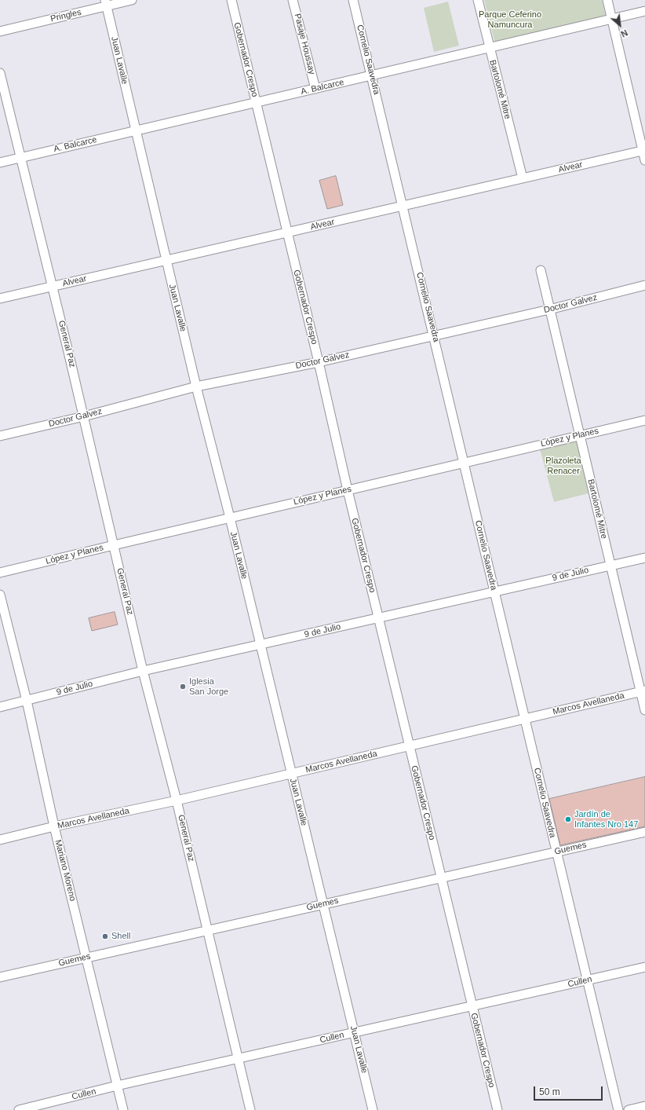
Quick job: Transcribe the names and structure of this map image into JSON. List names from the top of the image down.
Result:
{
  "streets": {
    "street": [
      "Pringles",
      "Pasaje Houssay",
      "Gobernador Crespo",
      "Cornelio Saavedra",
      "Juan Lavalle",
      "A. Balcarce",
      "Bartolomé Mitre",
      "Alvear",
      "Doctor Galvez",
      "General Paz",
      "López y Planes",
      "9 de Julio",
      "Marcos Avellaneda",
      "Guemes",
      "Mariano Moreno",
      "Cullen"
    ]
  },
  "crossings": [
    ["Pringles", "Juan Lavalle"],
    ["Pasaje Houssay", "A. Balcarce"],
    ["Gobernador Crespo", "A. Balcarce"],
    ["Gobernador Crespo", "Alvear"],
    ["Gobernador Crespo", "Doctor Galvez"],
    ["Gobernador Crespo", "López y Planes"],
    ["Gobernador Crespo", "9 de Julio"],
    ["Gobernador Crespo", "Marcos Avellaneda"],
    ["Gobernador Crespo", "Guemes"],
    ["Gobernador Crespo", "Cullen"],
    ["Cornelio Saavedra", "A. Balcarce"],
    ["Cornelio Saavedra", "Alvear"],
    ["Cornelio Saavedra", "Doctor Galvez"],
    ["Cornelio Saavedra", "López y Planes"],
    ["Cornelio Saavedra", "9 de Julio"],
    ["Cornelio Saavedra", "Marcos Avellaneda"],
    ["Cornelio Saavedra", "Guemes"],
    ["Cornelio Saavedra", "Cullen"],
    ["Juan Lavalle", "A. Balcarce"],
    ["Juan Lavalle", "Alvear"],
    ["Juan Lavalle", "Doctor Galvez"],
    ["Juan Lavalle", "López y Planes"],
    ["Juan Lavalle", "9 de Julio"],
    ["Juan Lavalle", "Marcos Avellaneda"],
    ["Juan Lavalle", "Guemes"],
    ["Juan Lavalle", "Cullen"],
    ["A. Balcarce", "Bartolomé Mitre"],
    ["A. Balcarce", "General Paz"],
    ["Bartolomé Mitre", "Alvear"],
    ["Bartolomé Mitre", "Doctor Galvez"],
    ["Bartolomé Mitre", "López y Planes"],
    ["Bartolomé Mitre", "9 de Julio"],
    ["Bartolomé Mitre", "Marcos Avellaneda"],
    ["Alvear", "General Paz"],
    ["Doctor Galvez", "General Paz"],
    ["General Paz", "López y Planes"],
    ["General Paz", "9 de Julio"],
    ["General Paz", "Marcos Avellaneda"],
    ["General Paz", "Guemes"],
    ["General Paz", "Cullen"],
    ["9 de Julio", "Mariano Moreno"],
    ["Marcos Avellaneda", "Mariano Moreno"],
    ["Guemes", "Mariano Moreno"],
    ["Mariano Moreno", "Cullen"]
  ],
  "parks": ["Parque Ceferino Namuncura", "Plazoleta Renacer"],
  "places": ["Iglesia San Jorge", "Jardín de Infantes Nro 147", "Shell"],
  "scale_bar": "50 m",
  "north": "bottom right"
}
